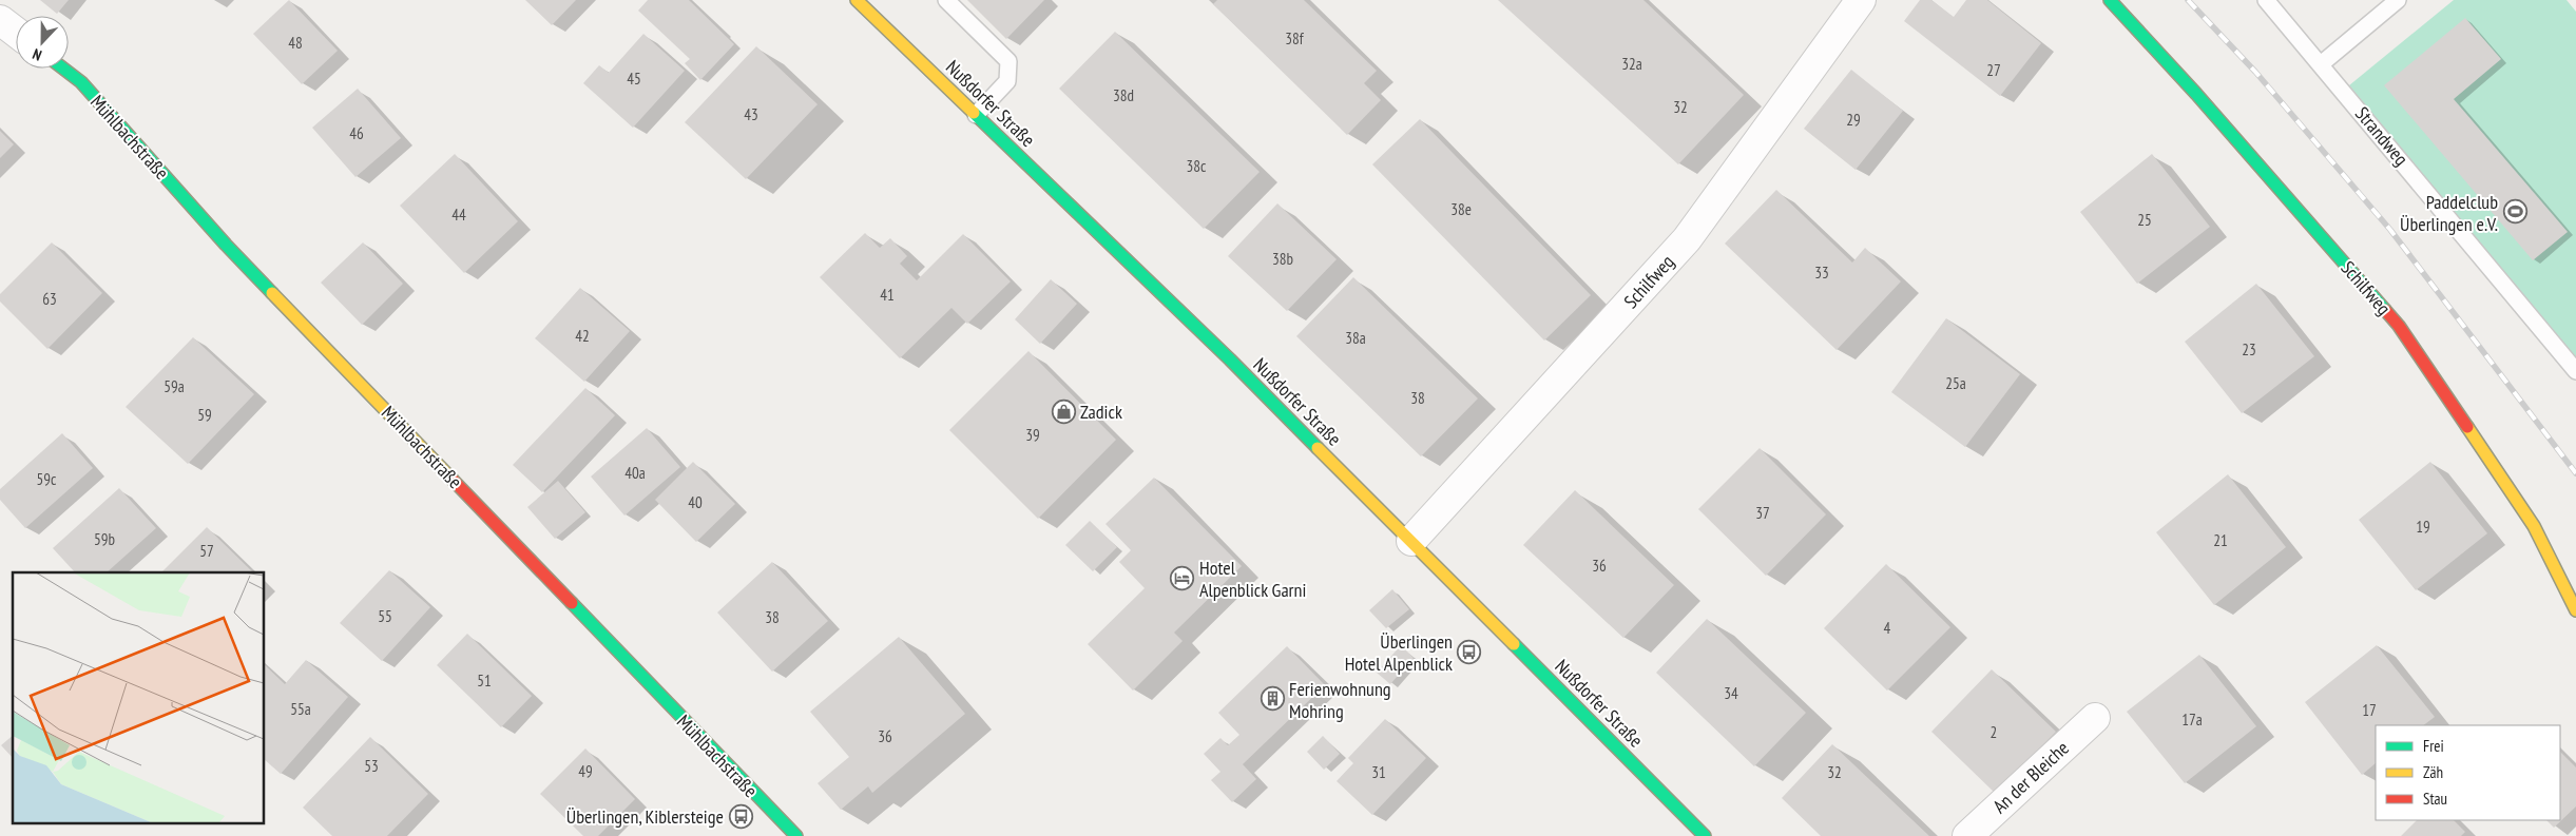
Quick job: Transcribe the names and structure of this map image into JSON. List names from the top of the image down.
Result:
{
  "streets": {
    "street": [
      "Nußdorfer Straße",
      "Mühlbachstraße",
      "Schilfweg",
      "An der Bleiche"
    ],
    "lane": ["Strandweg"]
  },
  "crossings": [
    ["Nußdorfer Straße", "Schilfweg"]
  ],
  "places": {
    "sports": ["Paddelclub Überlingen e.V."],
    "shop": ["Zadick"],
    "hotel": ["Hotel Alpenblick Garni"],
    "bus stop": ["Überlingen Hotel Alpenblick", "Überlingen, Kiblersteige"],
    "building": ["Ferienwohnung Mohring"]
  },
  "house_numbers": [
    "38f",
    "48",
    "32a",
    "27",
    "45",
    "38d",
    "32",
    "43",
    "29",
    "46",
    "38c",
    "38e",
    "44",
    "25",
    "38b",
    "33",
    "41",
    "63",
    "42",
    "38a",
    "23",
    "25a",
    "59a",
    "38",
    "59",
    "39",
    "40a",
    "59c",
    "40",
    "37",
    "19",
    "59b",
    "21",
    "57",
    "36",
    "55",
    "38",
    "4",
    "51",
    "34",
    "55a",
    "17",
    "17a",
    "2",
    "36",
    "53",
    "49",
    "31",
    "32"
  ],
  "legend": ["Frei", "Zäh", "Stau"],
  "north": "bottom"
}
